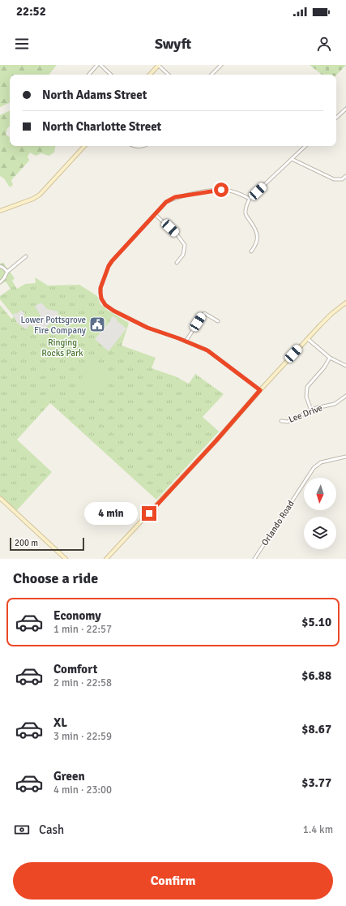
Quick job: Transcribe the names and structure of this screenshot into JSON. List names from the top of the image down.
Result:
{
  "streets": {
    "street": ["Lee Drive", "Orlando Road"]
  },
  "parks": ["Ringing Rocks Park"],
  "places": {
    "public building": ["Lower Pottsgrove Fire Company"]
  },
  "scale_bar": "200 m",
  "north": "bottom",
  "page": {
    "status": "22:52",
    "header": "Swyft",
    "banner": ["North Adams Street", "North Charlotte Street"],
    "bubble": "4 min",
    "scale": "200 m",
    "heading": "Choose a ride",
    "list": [
      {
        "name": "Economy",
        "note": "1 min · 22:57",
        "value": "$5.10"
      },
      {
        "name": "Comfort",
        "note": "2 min · 22:58",
        "value": "$6.88"
      },
      {
        "name": "XL",
        "note": "3 min · 22:59",
        "value": "$8.67"
      },
      {
        "name": "Green",
        "note": "4 min · 23:00",
        "value": "$3.77"
      }
    ],
    "pay": ["Cash", "1.4 km"],
    "buttons": "Confirm"
  }
}
